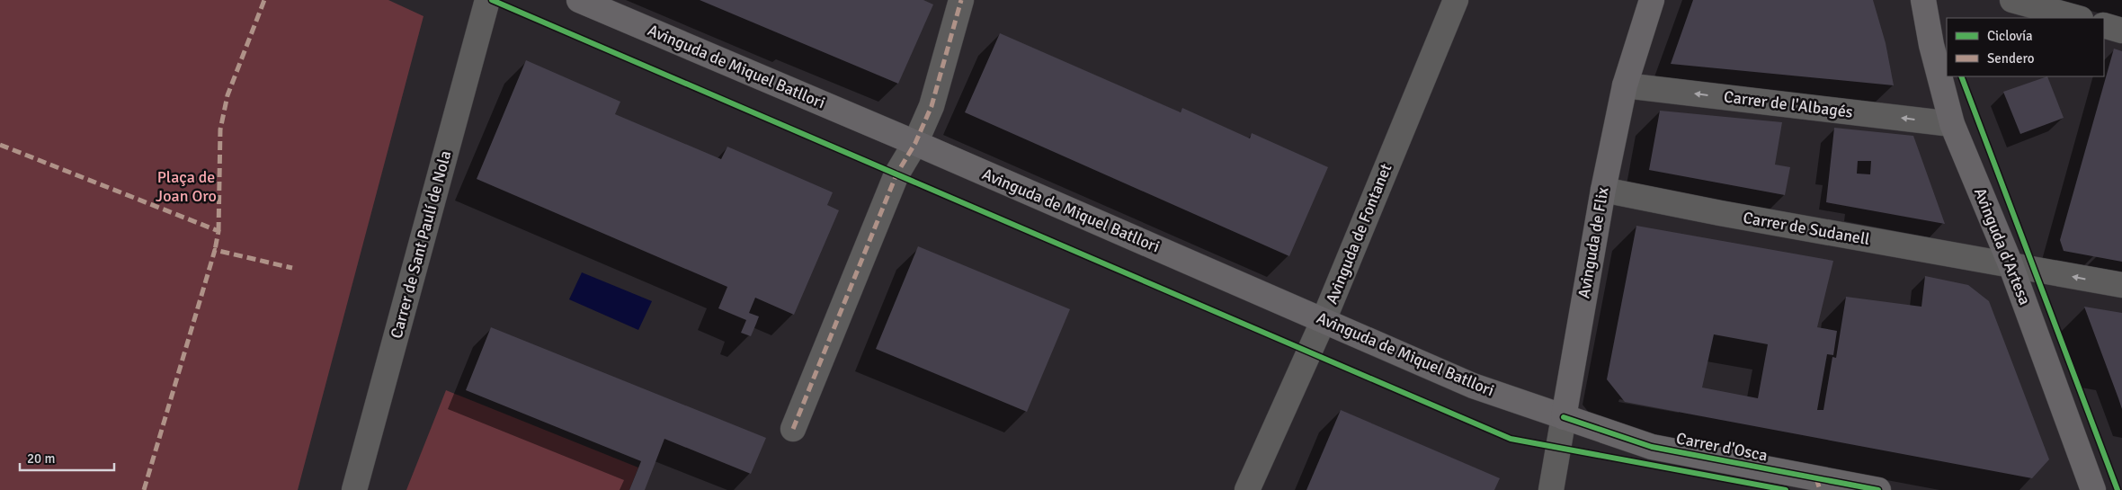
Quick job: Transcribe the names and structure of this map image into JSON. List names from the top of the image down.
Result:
{
  "streets": {
    "main road": [
      "Avinguda de Miquel Batllori",
      "Avinguda de Flix",
      "Avinguda d'Artesa",
      "Carrer d'Osca"
    ],
    "street": [
      "Carrer de l'Albagés",
      "Carrer de Sudanell",
      "Avinguda de Fontanet",
      "Carrer de Sant Paulí de Nola"
    ]
  },
  "crossings": [
    ["Avinguda de Miquel Batllori", "Avinguda de Fontanet"],
    ["Avinguda de Miquel Batllori", "Avinguda de Flix"],
    ["Avinguda de Miquel Batllori", "Carrer d'Osca"],
    ["Carrer de l'Albagés", "Avinguda de Flix"],
    ["Carrer de l'Albagés", "Avinguda d'Artesa"],
    ["Carrer de Sudanell", "Avinguda de Flix"],
    ["Carrer de Sudanell", "Avinguda d'Artesa"],
    ["Avinguda de Flix", "Carrer d'Osca"]
  ],
  "one_way": ["Carrer de l'Albagés"],
  "parks": ["Plaça de Joan Oro"],
  "legend": ["Ciclovía", "Sendero"],
  "scale_bar": "20 m"
}
